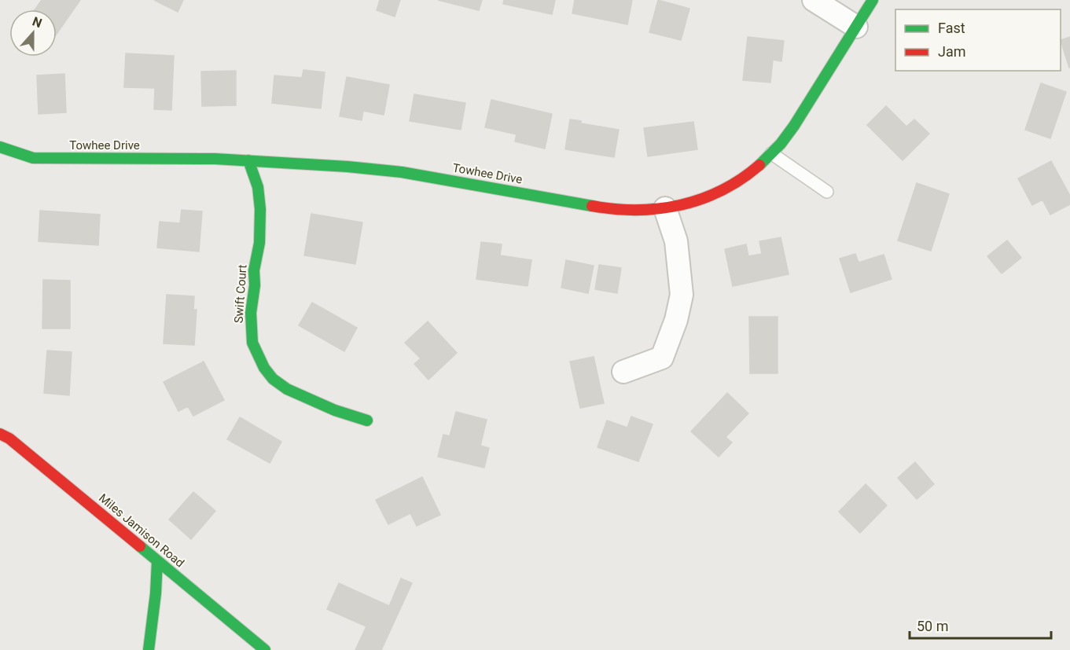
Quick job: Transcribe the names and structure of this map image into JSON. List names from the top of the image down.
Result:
{
  "streets": {
    "street": ["Towhee Drive", "Swift Court", "Miles Jamison Road"]
  },
  "crossings": [
    ["Towhee Drive", "Swift Court"]
  ],
  "legend": ["Fast", "Jam"],
  "scale_bar": "50 m",
  "north": "top"
}
